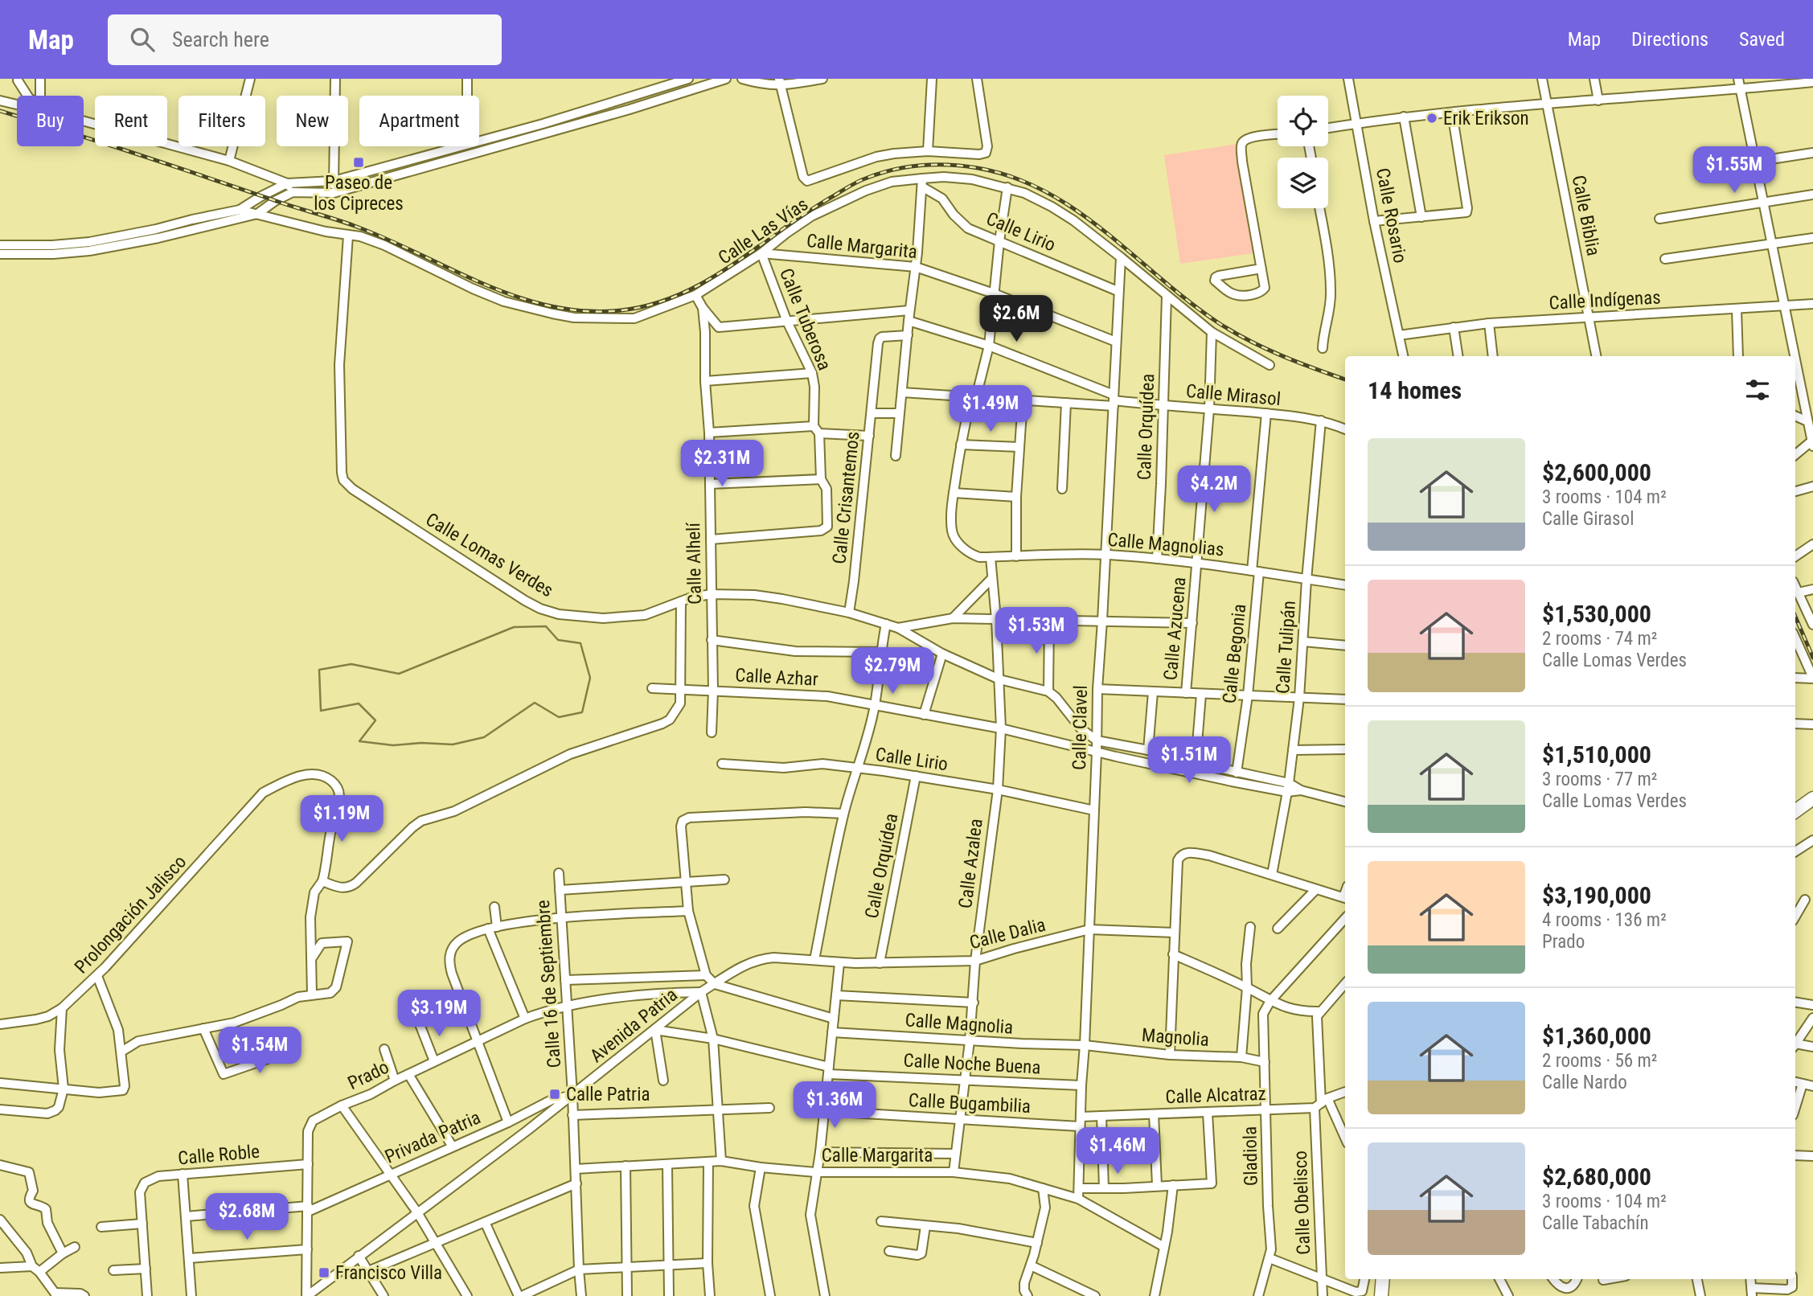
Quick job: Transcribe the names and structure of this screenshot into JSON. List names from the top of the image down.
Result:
{
  "streets": {
    "street": [
      "Calle Rosario",
      "Calle Biblia",
      "Calle Las Vías",
      "Calle Lirio",
      "Calle Margarita",
      "Calle Indígenas",
      "Calle Tuberosa",
      "Calle Mirasol",
      "Calle Orquídea",
      "Calle Crisantemos",
      "Calle Magnolias",
      "Calle Lomas Verdes",
      "Calle Alhelí",
      "Calle Azucena",
      "Calle Tulipán",
      "Calle Begonia",
      "Calle Azhar",
      "Calle Clavel",
      "Calle Azalea",
      "Prolongación Jalisco",
      "Calle Dalia",
      "Calle 16 de Septiembre",
      "Calle Magnolia",
      "Avenida Patria",
      "Magnolia",
      "Calle Noche Buena",
      "Prado",
      "Calle Alcatraz",
      "Calle Bugambilia",
      "Privada Patria",
      "Calle Roble",
      "Gladiola",
      "Calle Obelisco"
    ]
  },
  "crossings": [
    ["Calle Rosario", "Calle Indígenas"],
    ["Calle Biblia", "Calle Indígenas"],
    ["Calle Las Vías", "Calle Lirio"],
    ["Calle Las Vías", "Calle Margarita"],
    ["Calle Las Vías", "Calle Tuberosa"],
    ["Calle Las Vías", "Calle Orquídea"],
    ["Calle Las Vías", "Calle Lomas Verdes"],
    ["Calle Las Vías", "Calle Alhelí"],
    ["Calle Las Vías", "Calle Azucena"],
    ["Calle Las Vías", "Calle Clavel"],
    ["Calle Lirio", "Calle Orquídea"],
    ["Calle Lirio", "Calle Clavel"],
    ["Calle Lirio", "Calle Azalea"],
    ["Calle Margarita", "Calle Tuberosa"],
    ["Calle Margarita", "Calle Clavel"],
    ["Calle Margarita", "Calle Azalea"],
    ["Calle Margarita", "Calle 16 de Septiembre"],
    ["Calle Tuberosa", "Calle Alhelí"],
    ["Calle Mirasol", "Calle Orquídea"],
    ["Calle Mirasol", "Calle Azucena"],
    ["Calle Mirasol", "Calle Tulipán"],
    ["Calle Mirasol", "Calle Begonia"],
    ["Calle Mirasol", "Calle Clavel"],
    ["Calle Orquídea", "Calle Magnolias"],
    ["Calle Orquídea", "Calle Dalia"],
    ["Calle Crisantemos", "Calle Lomas Verdes"],
    ["Calle Magnolias", "Calle Azucena"],
    ["Calle Magnolias", "Calle Tulipán"],
    ["Calle Magnolias", "Calle Begonia"],
    ["Calle Magnolias", "Calle Clavel"],
    ["Calle Magnolias", "Calle Azalea"],
    ["Calle Lomas Verdes", "Calle Alhelí"],
    ["Calle Lomas Verdes", "Calle Azalea"],
    ["Calle Alhelí", "Calle Azhar"],
    ["Calle Azhar", "Calle Clavel"],
    ["Calle Azhar", "Calle Azalea"],
    ["Calle Clavel", "Calle Dalia"],
    ["Calle Clavel", "Calle Magnolia"],
    ["Calle Clavel", "Magnolia"],
    ["Calle Clavel", "Calle Noche Buena"],
    ["Calle Clavel", "Calle Alcatraz"],
    ["Calle Clavel", "Calle Bugambilia"],
    ["Calle Azalea", "Calle Dalia"],
    ["Calle Azalea", "Calle Magnolia"],
    ["Calle Azalea", "Calle Noche Buena"],
    ["Calle Azalea", "Calle Bugambilia"],
    ["Calle Dalia", "Avenida Patria"],
    ["Calle 16 de Septiembre", "Avenida Patria"],
    ["Calle 16 de Septiembre", "Prado"],
    ["Calle 16 de Septiembre", "Privada Patria"],
    ["Calle Magnolia", "Magnolia"],
    ["Avenida Patria", "Calle Noche Buena"],
    ["Avenida Patria", "Prado"],
    ["Avenida Patria", "Privada Patria"],
    ["Magnolia", "Gladiola"],
    ["Prado", "Calle Roble"],
    ["Calle Alcatraz", "Calle Bugambilia"],
    ["Calle Alcatraz", "Gladiola"],
    ["Calle Alcatraz", "Calle Obelisco"]
  ],
  "places": {
    "other": ["Erik Erikson"],
    "transit": ["Paseo de los Cipreces", "Calle Patria", "Francisco Villa"]
  },
  "page": {
    "header": "Map",
    "search": "Search here",
    "nav": ["Map", "Directions", "Saved"],
    "chip": [
      "Buy",
      "Rent",
      "Filters",
      "New",
      "Apartment"
    ],
    "price": [
      "$1.55M",
      "$2.6M",
      "$1.49M",
      "$2.31M",
      "$4.2M",
      "$1.53M",
      "$2.79M",
      "$1.51M",
      "$1.19M",
      "$3.19M",
      "$1.54M",
      "$1.36M",
      "$1.46M",
      "$2.68M"
    ],
    "heading": "14 homes",
    "list": [
      {
        "name": "$2,600,000",
        "note": "3 rooms · 104 m² · Calle Girasol"
      },
      {
        "name": "$1,530,000",
        "note": "2 rooms · 74 m² · Calle Lomas Verdes"
      },
      {
        "name": "$1,510,000",
        "note": "3 rooms · 77 m² · Calle Lomas Verdes"
      },
      {
        "name": "$3,190,000",
        "note": "4 rooms · 136 m² · Prado"
      },
      {
        "name": "$1,360,000",
        "note": "2 rooms · 56 m² · Calle Nardo"
      },
      {
        "name": "$2,680,000",
        "note": "3 rooms · 104 m² · Calle Tabachín"
      }
    ]
  }
}
